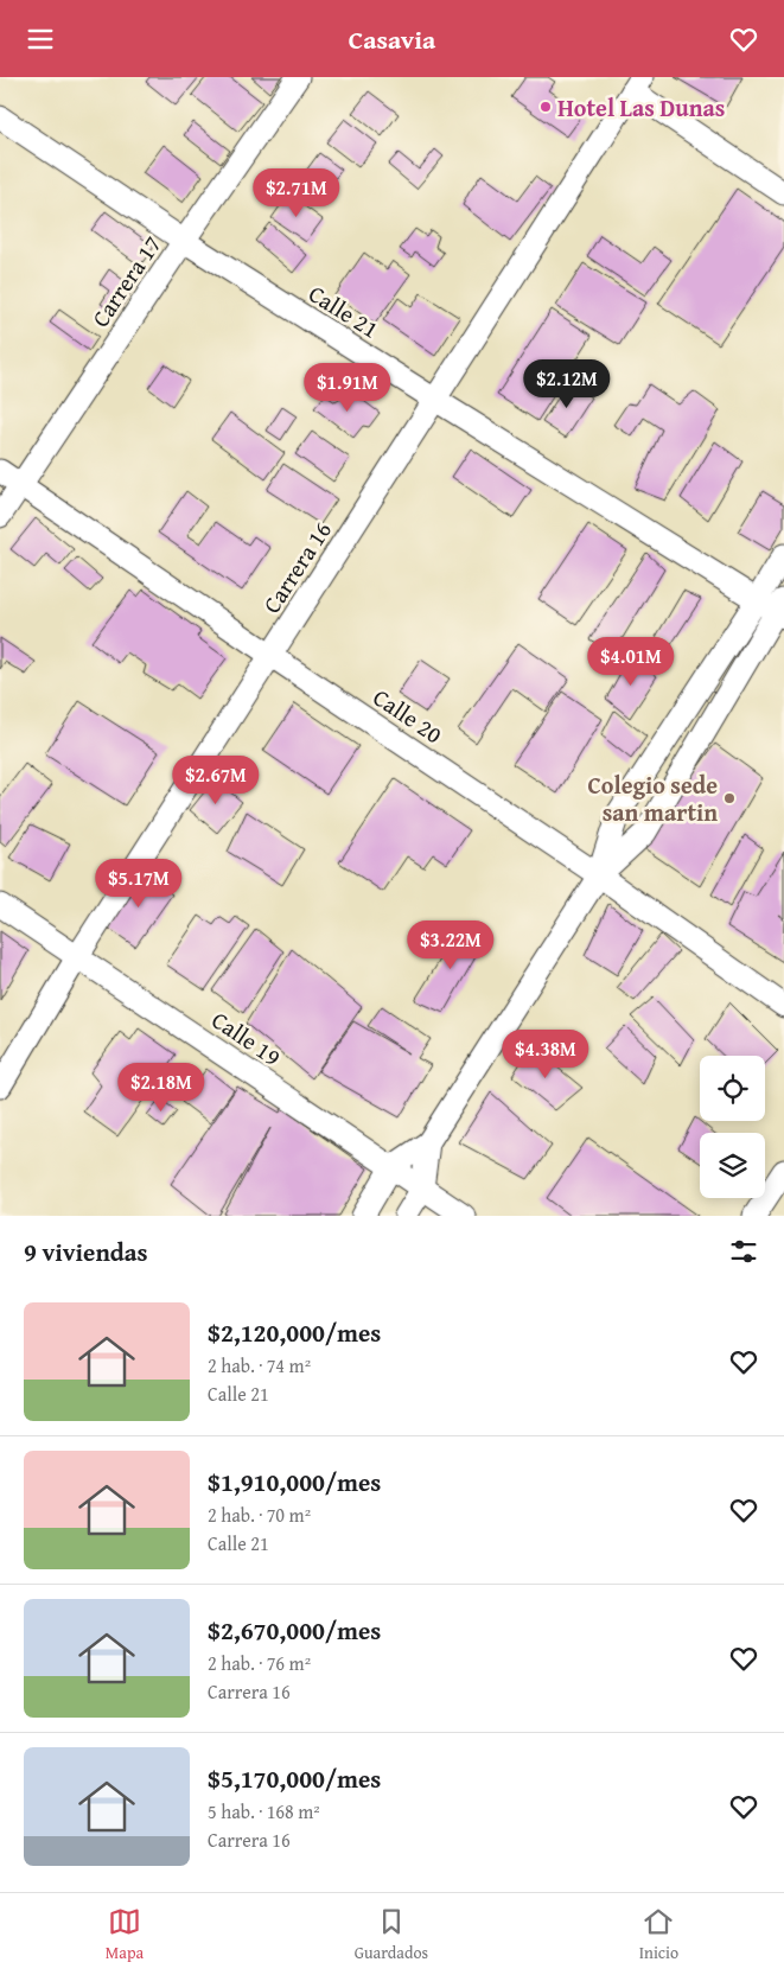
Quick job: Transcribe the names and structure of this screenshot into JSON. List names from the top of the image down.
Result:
{
  "streets": {
    "street": [
      "Carrera 17",
      "Calle 21",
      "Carrera 16",
      "Calle 20",
      "Calle 19"
    ]
  },
  "crossings": [
    ["Carrera 17", "Calle 21"],
    ["Carrera 17", "Calle 20"],
    ["Calle 21", "Carrera 16"],
    ["Carrera 16", "Calle 20"],
    ["Carrera 16", "Calle 19"]
  ],
  "places": ["Hotel Las Dunas", "Colegio sede san martin"],
  "page": {
    "header": "Casavia",
    "price": [
      "$2.71M",
      "$2.12M",
      "$1.91M",
      "$4.01M",
      "$2.67M",
      "$5.17M",
      "$3.22M",
      "$4.38M",
      "$2.18M"
    ],
    "heading": "9 viviendas",
    "list": [
      {
        "name": "$2,120,000/mes",
        "note": "2 hab. · 74 m² · Calle 21"
      },
      {
        "name": "$1,910,000/mes",
        "note": "2 hab. · 70 m² · Calle 21"
      },
      {
        "name": "$2,670,000/mes",
        "note": "2 hab. · 76 m² · Carrera 16"
      },
      {
        "name": "$5,170,000/mes",
        "note": "5 hab. · 168 m² · Carrera 16"
      }
    ],
    "tabs": ["Mapa", "Guardados", "Inicio"]
  }
}
